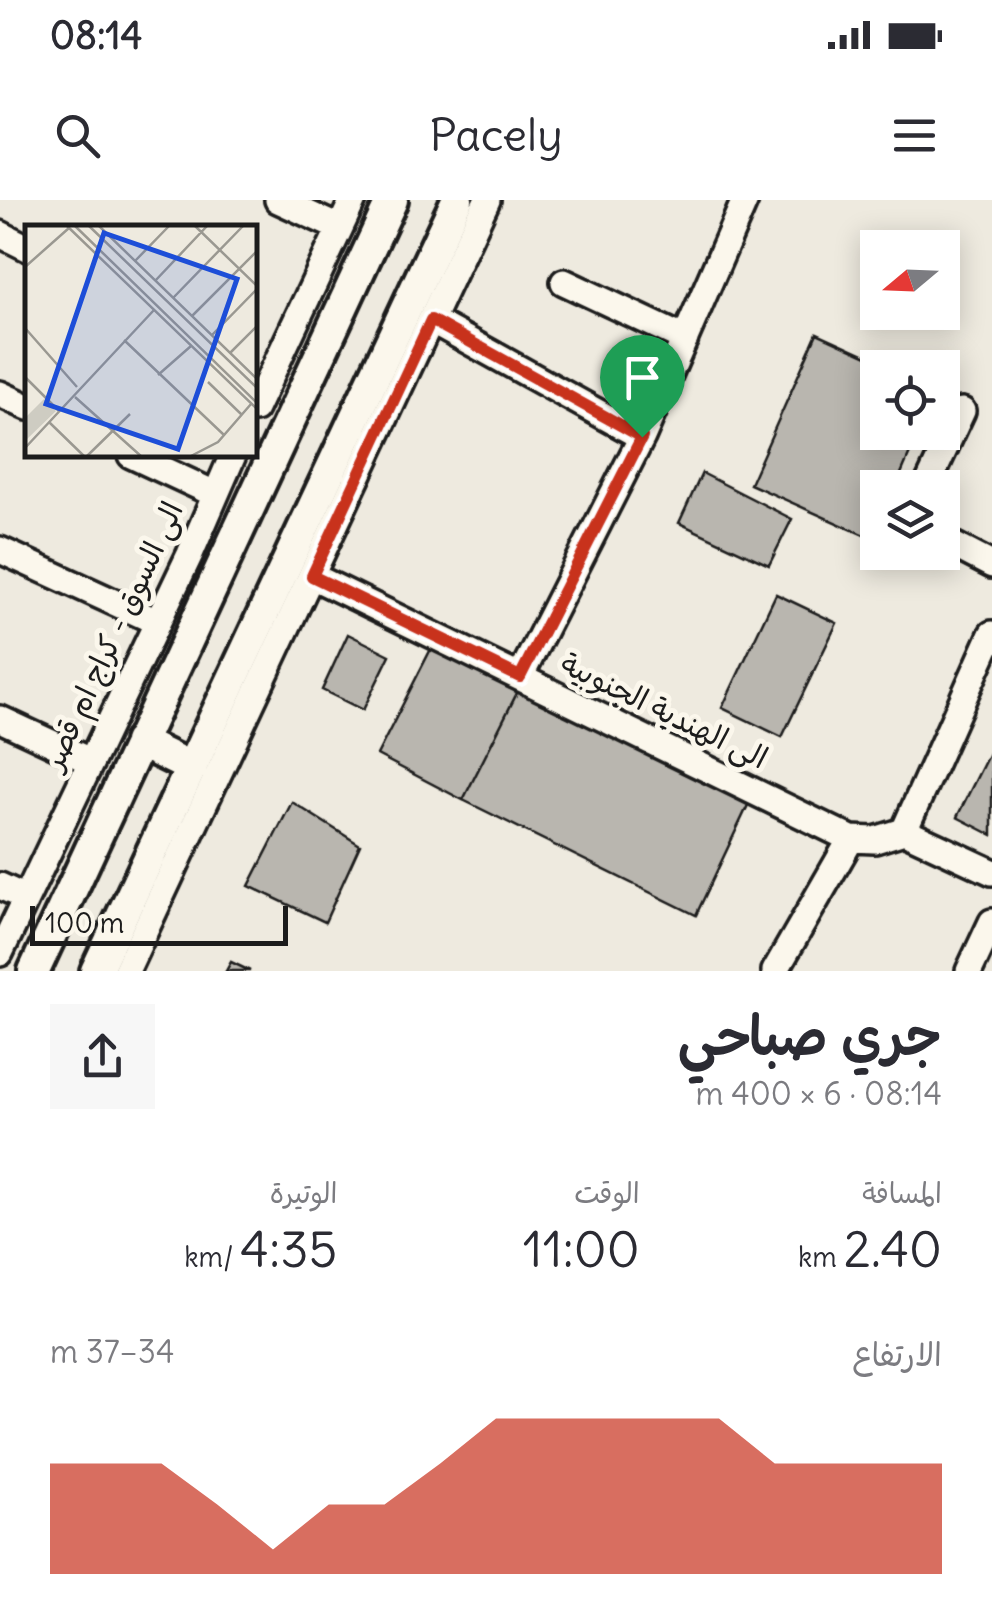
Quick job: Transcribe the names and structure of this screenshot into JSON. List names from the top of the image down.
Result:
{
  "streets": {
    "street": ["الى السوق - كراج ام قصر", "الى الهندية الجنوبية"]
  },
  "scale_bar": "100 m",
  "north": "left",
  "page": {
    "status": "08:14",
    "header": "Pacely",
    "scale": "100 m",
    "heading": ["جري صباحي", "08:14 · 6 × 400 m"],
    "stats": [
      ["المسافة", "2.40 km"],
      ["الوقت", "11:00"],
      ["الوتيرة", "4:35 /km"]
    ],
    "chart": ["الارتفاع", "34–37 m"]
  }
}
